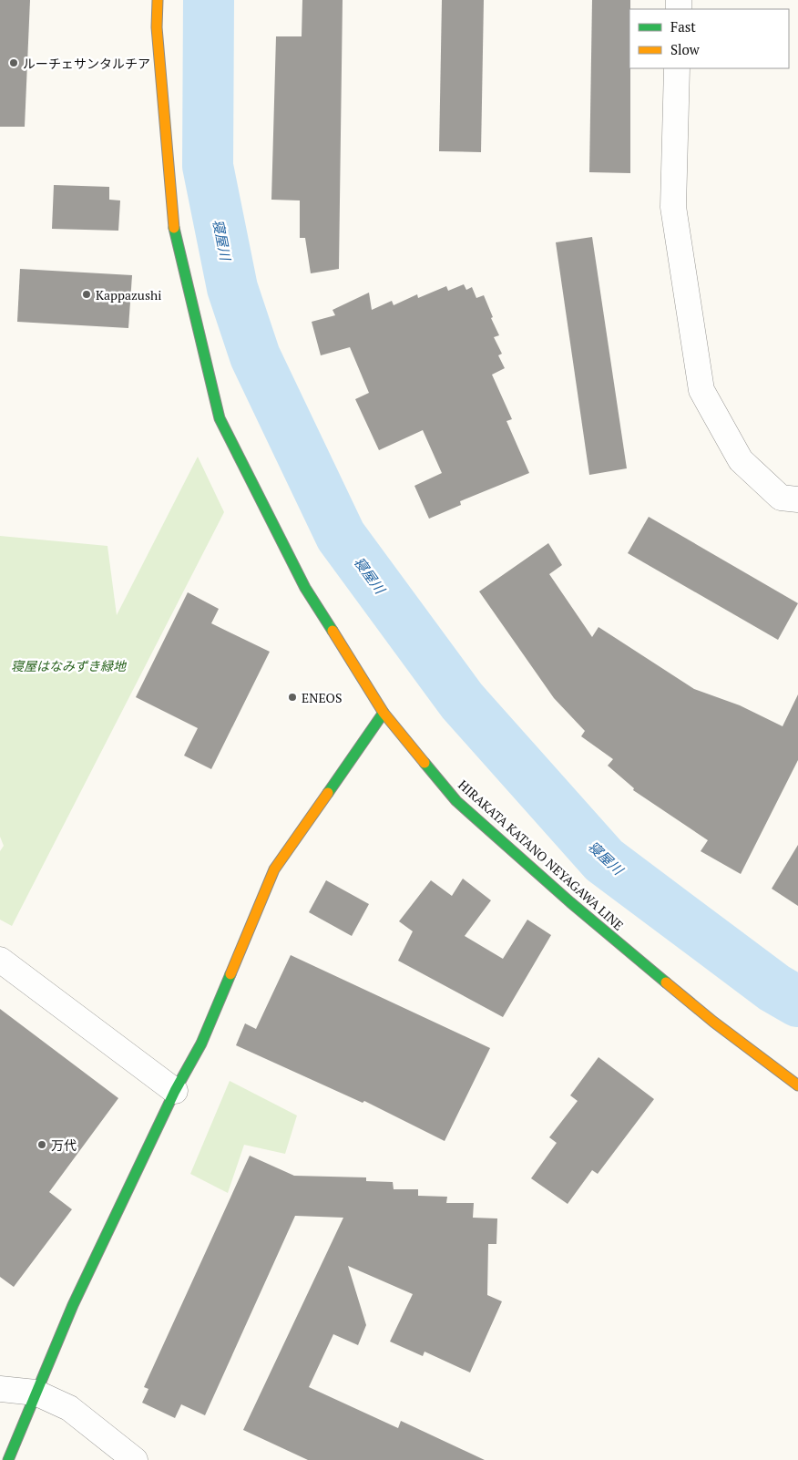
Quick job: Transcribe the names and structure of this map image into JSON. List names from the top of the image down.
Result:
{
  "streets": {
    "main road": ["HIRAKATA KATANO NEYAGAWA LINE"]
  },
  "water": ["寝屋川"],
  "parks": ["寝屋はなみずき緑地"],
  "places": [
    "ルーチェサンタルチア",
    "Kappazushi",
    "ENEOS",
    "万代"
  ],
  "legend": ["Fast", "Slow"]
}
